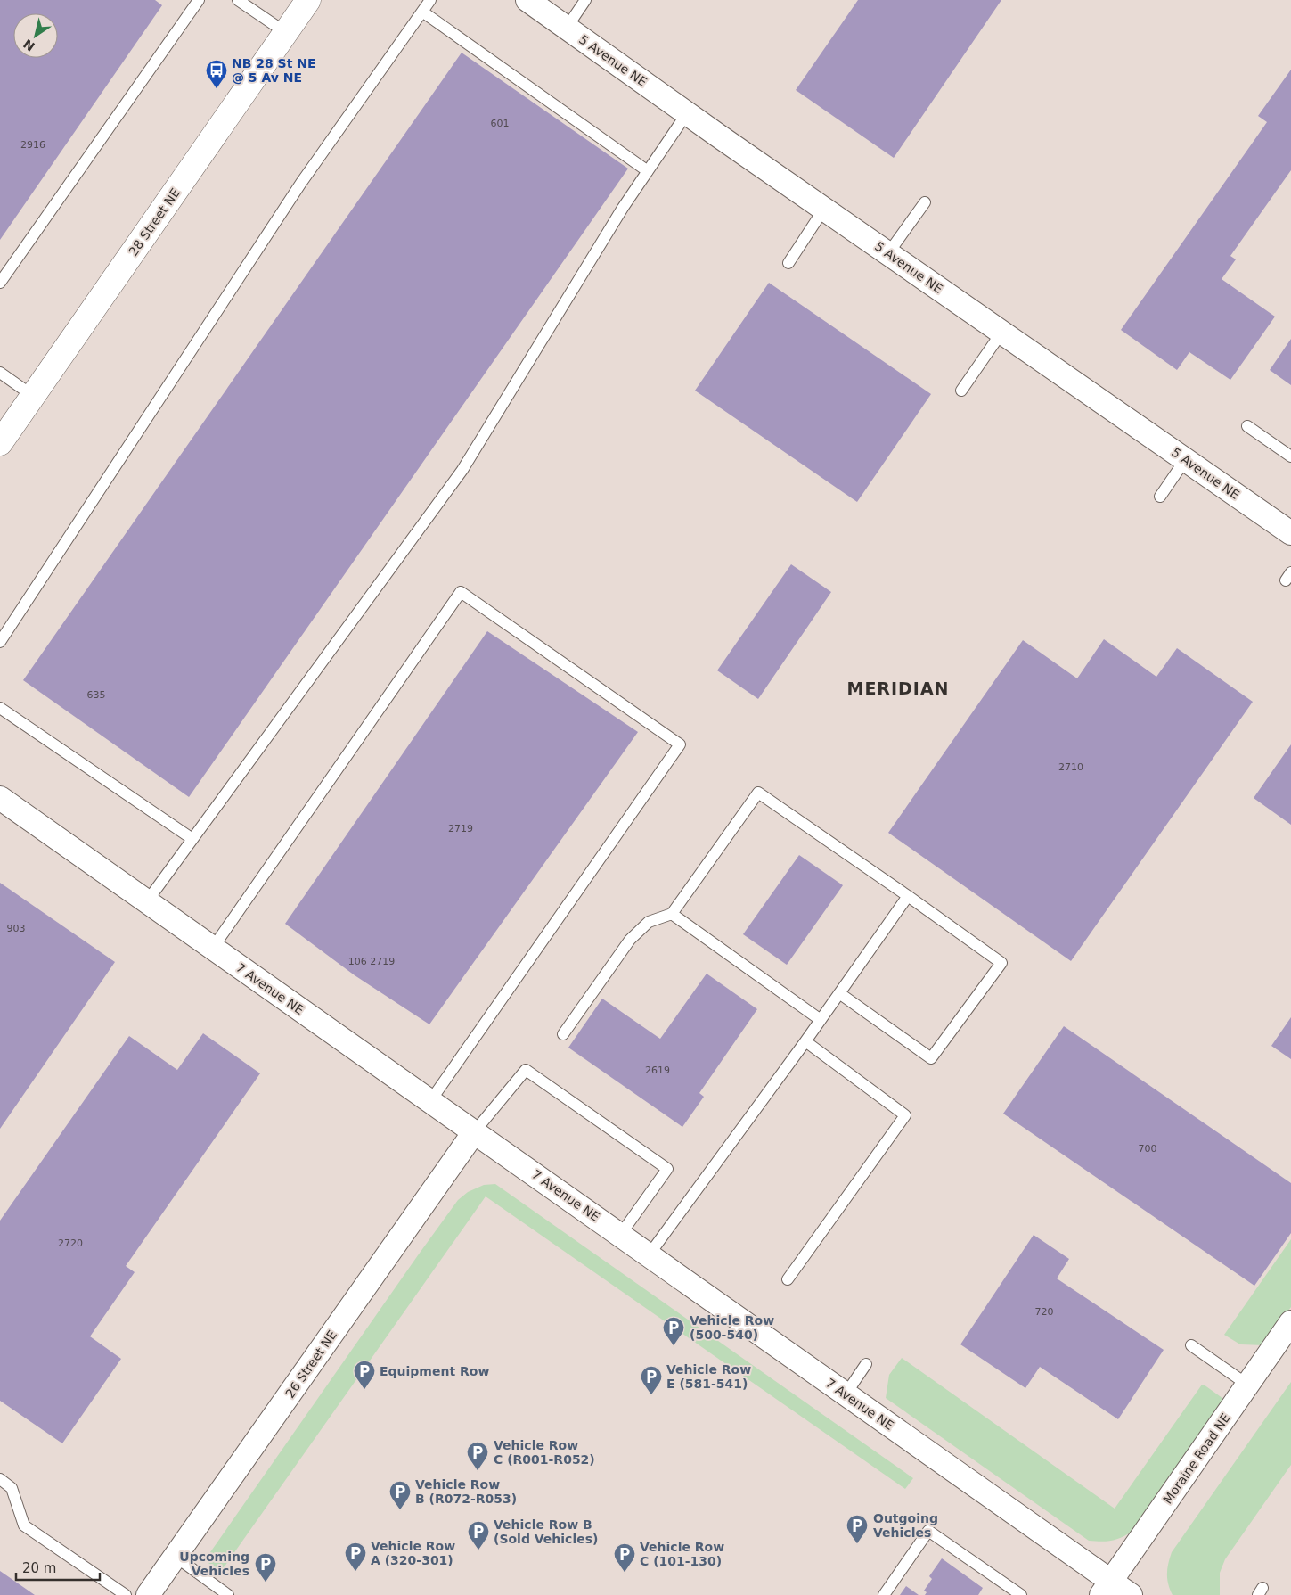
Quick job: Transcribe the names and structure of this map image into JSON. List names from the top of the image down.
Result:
{
  "streets": {
    "street": [
      "5 Avenue NE",
      "28 Street NE",
      "7 Avenue NE",
      "26 Street NE",
      "Moraine Road NE"
    ]
  },
  "crossings": [
    ["7 Avenue NE", "26 Street NE"],
    ["7 Avenue NE", "Moraine Road NE"]
  ],
  "districts": ["MERIDIAN"],
  "places": {
    "bus stop": ["NB 28 St NE @ 5 Av NE"],
    "parking": [
      "Vehicle Row (500-540)",
      "Equipment Row",
      "Vehicle Row E (581-541)",
      "Vehicle Row C (R001-R052)",
      "Vehicle Row B (R072-R053)",
      "Outgoing Vehicles",
      "Vehicle Row B (Sold Vehicles)",
      "Vehicle Row A (320-301)",
      "Vehicle Row C (101-130)",
      "Upcoming Vehicles"
    ]
  },
  "house_numbers": [
    "601",
    "2916",
    "635",
    "2710",
    "2719",
    "903",
    "106 2719",
    "2619",
    "700",
    "2720",
    "720"
  ],
  "scale_bar": "20 m",
  "north": "bottom left"
}
